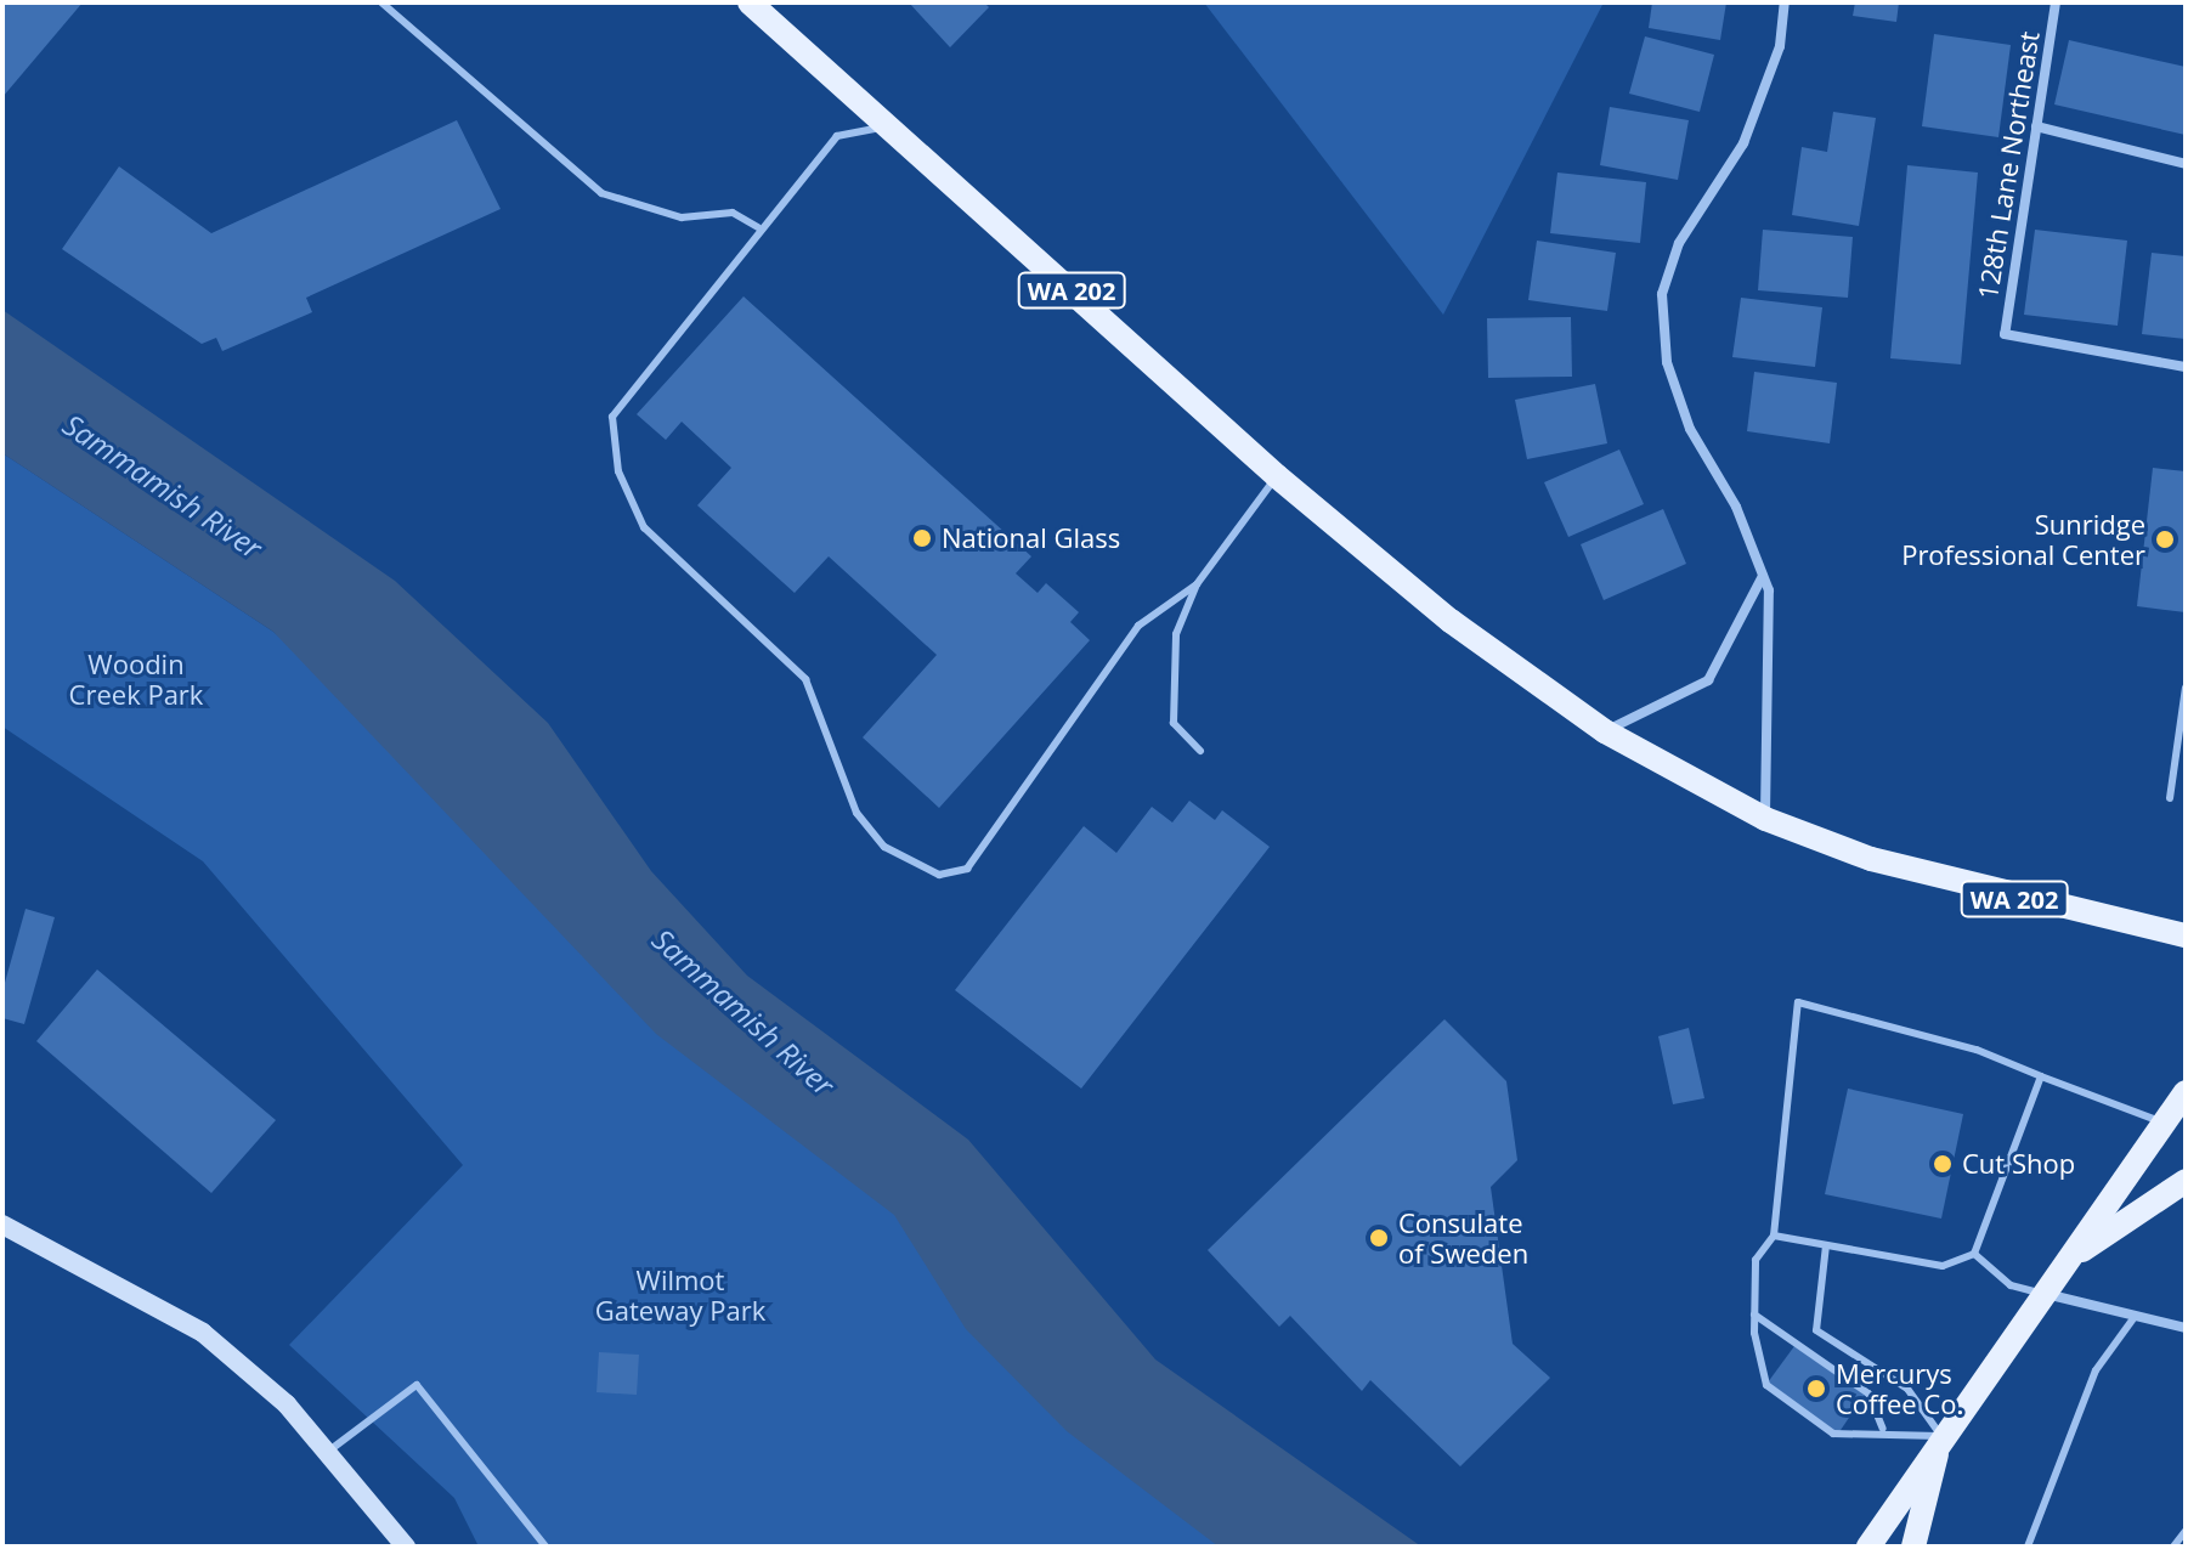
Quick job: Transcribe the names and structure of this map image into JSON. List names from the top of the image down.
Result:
{
  "streets": {
    "main road": ["WA 202"],
    "street": ["128th Lane Northeast"]
  },
  "water": ["Sammamish River"],
  "parks": ["Woodin Creek Park", "Wilmot Gateway Park"],
  "places": [
    "National Glass",
    "Sunridge Professional Center",
    "Cut Shop",
    "Consulate of Sweden",
    "Mercurys Coffee Co."
  ]
}
